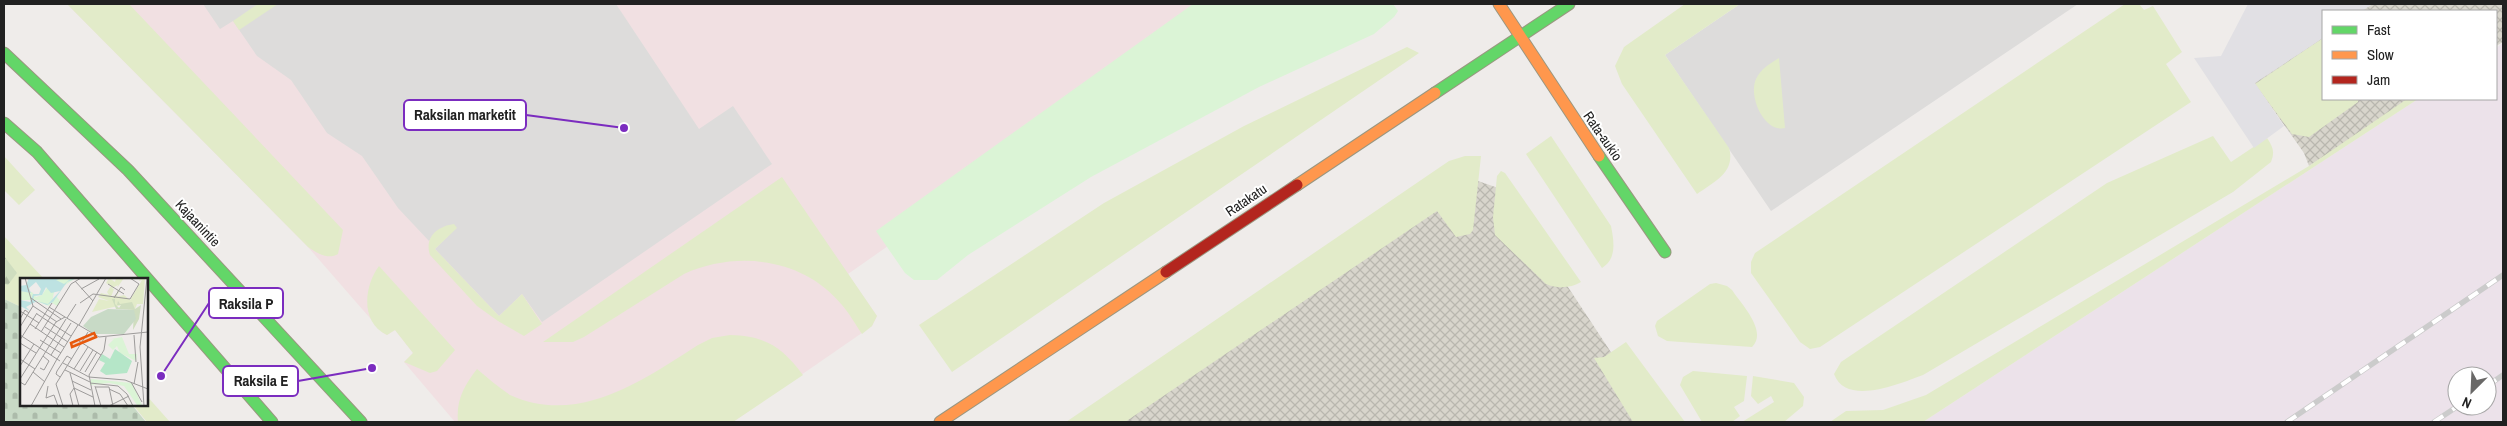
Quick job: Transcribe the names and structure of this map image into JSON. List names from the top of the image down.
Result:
{
  "streets": {
    "street": ["Rata-aukio", "Ratakatu", "Kajaanintie"]
  },
  "crossings": [
    ["Rata-aukio", "Ratakatu"]
  ],
  "places": ["Raksilan marketit", "Raksila E", "Raksila P"],
  "legend": ["Fast", "Slow", "Jam"],
  "north": "bottom left"
}
